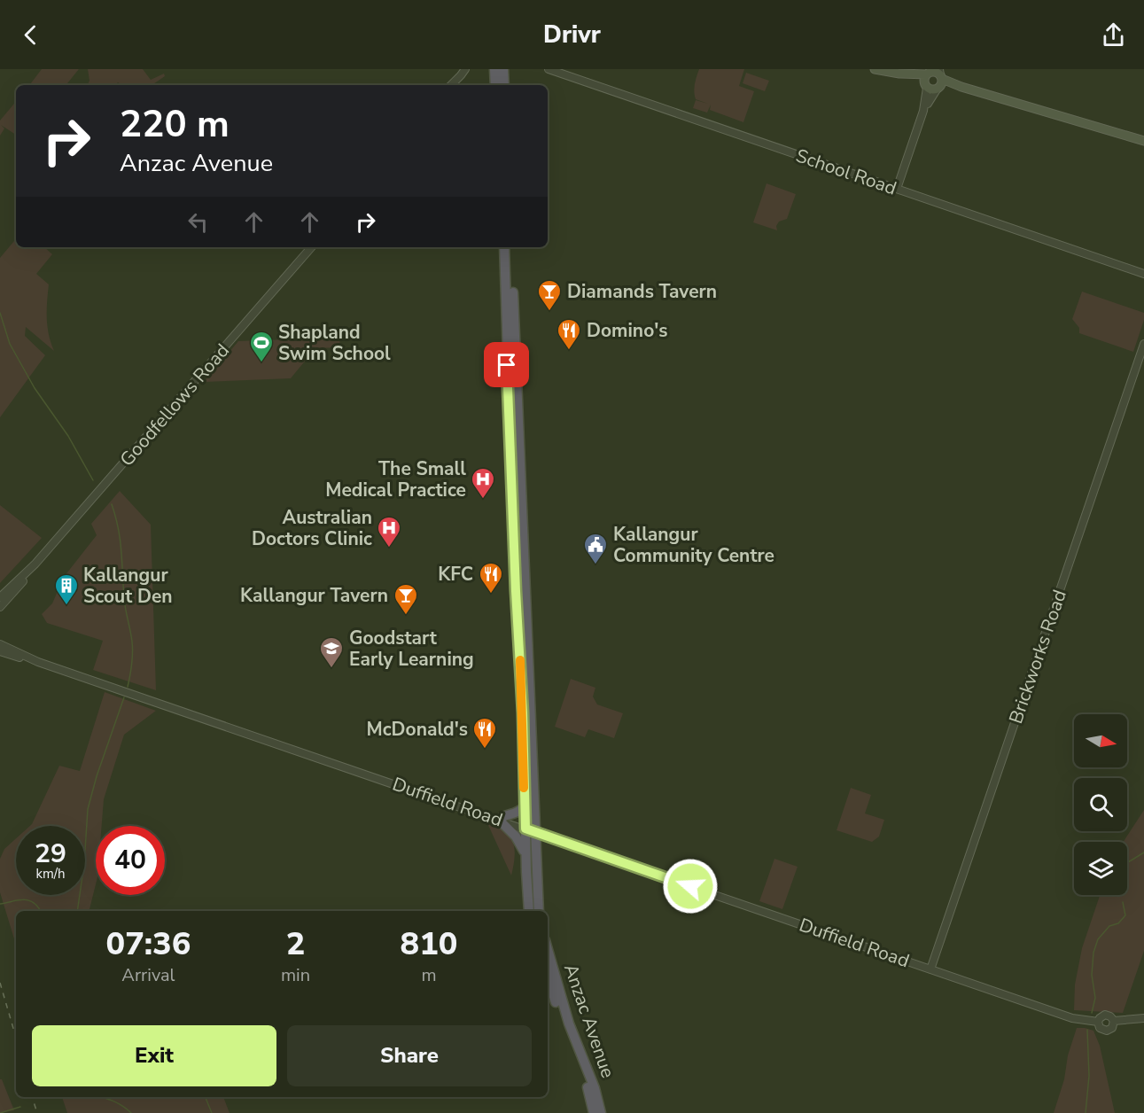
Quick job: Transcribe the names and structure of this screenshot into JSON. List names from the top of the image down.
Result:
{
  "streets": {
    "highway": ["Anzac Avenue"],
    "street": [
      "School Road",
      "Goodfellows Road",
      "Brickworks Road",
      "Duffield Road"
    ]
  },
  "crossings": [
    ["Brickworks Road", "Duffield Road"]
  ],
  "places": {
    "bar": ["Diamands Tavern", "Kallangur Tavern"],
    "restaurant": ["Domino's", "KFC", "McDonald's"],
    "sports": ["Shapland Swim School"],
    "hospital": ["The Small Medical Practice", "Australian Doctors Clinic"],
    "public building": ["Kallangur Community Centre"],
    "building": ["Kallangur Scout Den"],
    "school or university": ["Goodstart Early Learning"]
  },
  "north": "right",
  "page": {
    "header": "Drivr",
    "turn": ["220 m", "Anzac Avenue"],
    "speed": "29 km/h",
    "limit": "40",
    "eta": [
      "07:36",
      "Arrival",
      "2",
      "min",
      "810",
      "m"
    ],
    "buttons": ["Exit", "Share"]
  }
}
